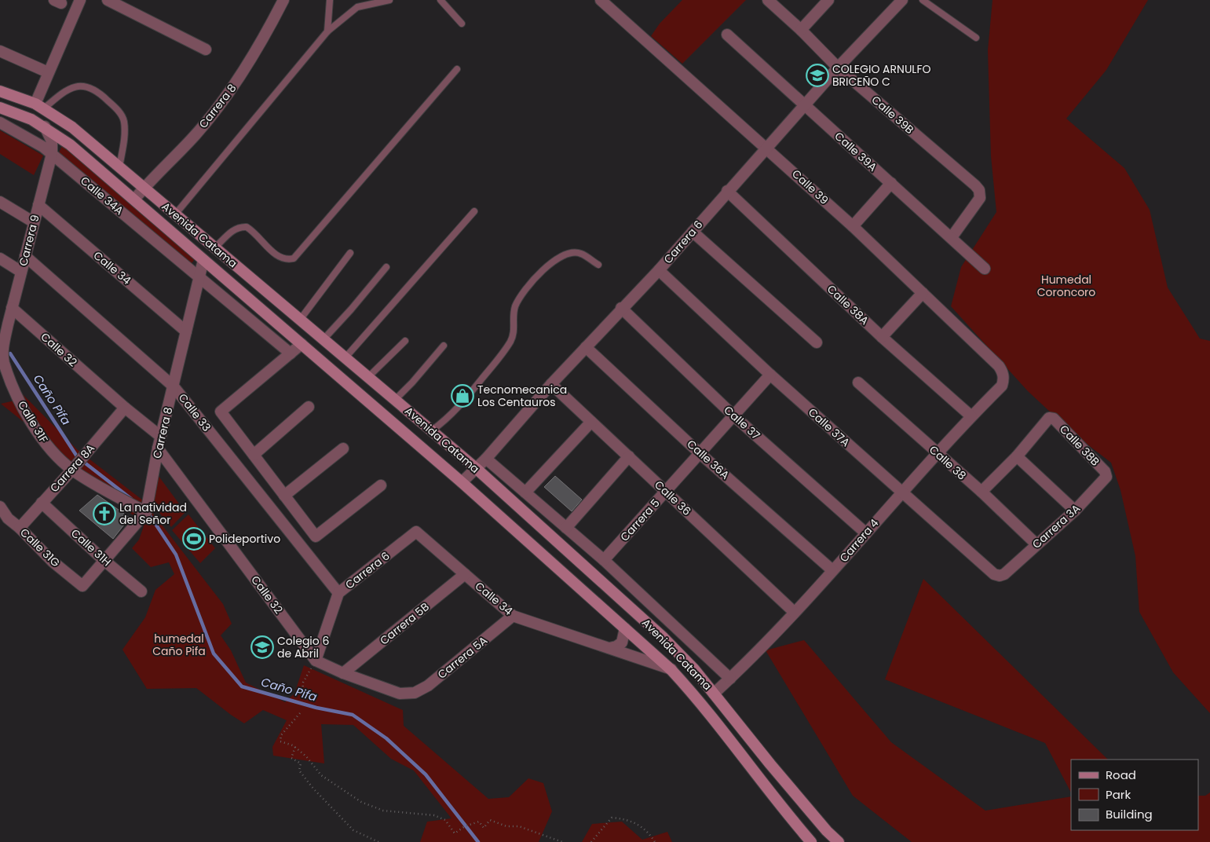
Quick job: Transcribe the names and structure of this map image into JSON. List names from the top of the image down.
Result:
{
  "streets": {
    "main road": ["Avenida Catama"],
    "street": [
      "Carrera 8",
      "Calle 39B",
      "Calle 39A",
      "Calle 39",
      "Calle 34A",
      "Carrera 9",
      "Carrera 6",
      "Calle 34",
      "Calle 38A",
      "Calle 32",
      "Calle 33",
      "Calle 31F",
      "Calle 37",
      "Calle 37A",
      "Calle 38B",
      "Calle 36A",
      "Calle 38",
      "Carrera 8A",
      "Calle 36",
      "Carrera 5",
      "Carrera 3A",
      "Carrera 4",
      "Calle 31G",
      "Calle 31H",
      "Carrera 5B",
      "Carrera 5A"
    ]
  },
  "crossings": [
    ["Carrera 8", "Calle 34A"],
    ["Carrera 8", "Avenida Catama"],
    ["Carrera 8", "Calle 34"],
    ["Carrera 8", "Calle 32"],
    ["Carrera 8", "Calle 33"],
    ["Carrera 8", "Calle 31F"],
    ["Calle 39B", "Calle 39A"],
    ["Calle 39B", "Carrera 6"],
    ["Calle 39A", "Carrera 6"],
    ["Calle 39", "Carrera 6"],
    ["Calle 39", "Carrera 4"],
    ["Calle 34A", "Carrera 9"],
    ["Avenida Catama", "Carrera 9"],
    ["Avenida Catama", "Carrera 6"],
    ["Avenida Catama", "Calle 34"],
    ["Avenida Catama", "Carrera 5"],
    ["Avenida Catama", "Carrera 4"],
    ["Carrera 9", "Calle 34"],
    ["Carrera 9", "Calle 32"],
    ["Carrera 9", "Calle 33"],
    ["Carrera 9", "Calle 31F"],
    ["Carrera 6", "Calle 34"],
    ["Carrera 6", "Calle 38A"],
    ["Carrera 6", "Calle 32"],
    ["Carrera 6", "Calle 33"],
    ["Carrera 6", "Calle 37"],
    ["Carrera 6", "Calle 37A"],
    ["Carrera 6", "Calle 36A"],
    ["Carrera 6", "Calle 36"],
    ["Calle 34", "Carrera 5B"],
    ["Calle 34", "Carrera 5A"],
    ["Calle 38A", "Carrera 4"],
    ["Calle 32", "Carrera 8A"],
    ["Calle 32", "Carrera 5B"],
    ["Calle 32", "Carrera 5A"],
    ["Calle 31F", "Carrera 8A"],
    ["Calle 37", "Carrera 5"],
    ["Calle 37", "Carrera 4"],
    ["Calle 37A", "Carrera 5"],
    ["Calle 37A", "Carrera 3A"],
    ["Calle 37A", "Carrera 4"],
    ["Calle 38B", "Carrera 3A"],
    ["Calle 36A", "Carrera 5"],
    ["Calle 36A", "Carrera 4"],
    ["Calle 38", "Carrera 3A"],
    ["Calle 38", "Carrera 4"],
    ["Carrera 8A", "Calle 31G"],
    ["Carrera 8A", "Calle 31H"],
    ["Calle 36", "Carrera 5"],
    ["Calle 36", "Carrera 4"],
    ["Calle 31G", "Calle 31H"]
  ],
  "water": ["Caño Pifa"],
  "parks": ["Humedal Coroncoro", "humedal Caño Pifa"],
  "places": {
    "school or university": ["COLEGIO ARNULFO BRICEÑO C", "Colegio 6 de Abril"],
    "shop": ["Tecnomecanica Los Centauros"],
    "church": ["La natividad del Señor"],
    "sports": ["Polideportivo"]
  },
  "legend": ["Road", "Park", "Building"]
}
